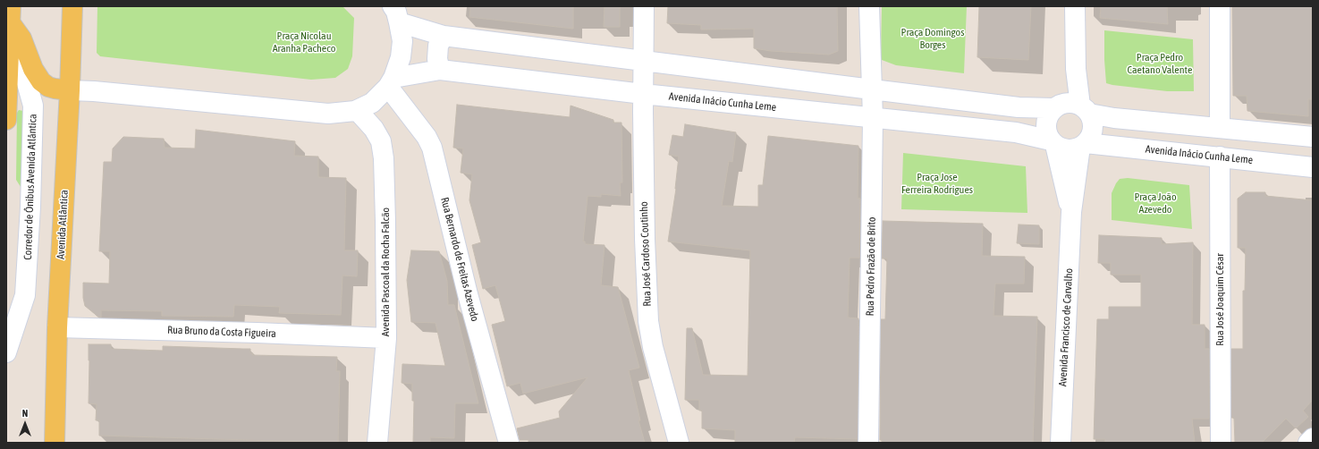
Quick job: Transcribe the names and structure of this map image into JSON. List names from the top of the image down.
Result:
{
  "streets": {
    "main road": ["Avenida Atlântica"],
    "street": [
      "Avenida Inácio Cunha Leme",
      "Corredor de Ônibus Avenida Atlântica",
      "Rua José Cardoso Coutinho",
      "Rua Bernardo de Freitas Azevedo",
      "Rua Pedro Frazão de Brito",
      "Avenida Pascoal da Rocha Falcão",
      "Rua José Joaquim César",
      "Avenida Francisco de Carvalho",
      "Rua Bruno da Costa Figueira"
    ]
  },
  "crossings": [
    ["Avenida Inácio Cunha Leme", "Rua José Cardoso Coutinho"],
    ["Avenida Inácio Cunha Leme", "Rua Bernardo de Freitas Azevedo"],
    ["Avenida Inácio Cunha Leme", "Rua Pedro Frazão de Brito"],
    ["Avenida Inácio Cunha Leme", "Rua José Joaquim César"],
    ["Avenida Inácio Cunha Leme", "Avenida Francisco de Carvalho"],
    ["Avenida Atlântica", "Rua Bruno da Costa Figueira"],
    ["Avenida Pascoal da Rocha Falcão", "Rua Bruno da Costa Figueira"]
  ],
  "parks": [
    "Praça Domingos Borges",
    "Praça Nicolau Aranha Pacheco",
    "Praça Pedro Caetano Valente",
    "Praça Jose Ferreira Rodrigues",
    "Praça João Azevedo"
  ],
  "north": "top"
}
